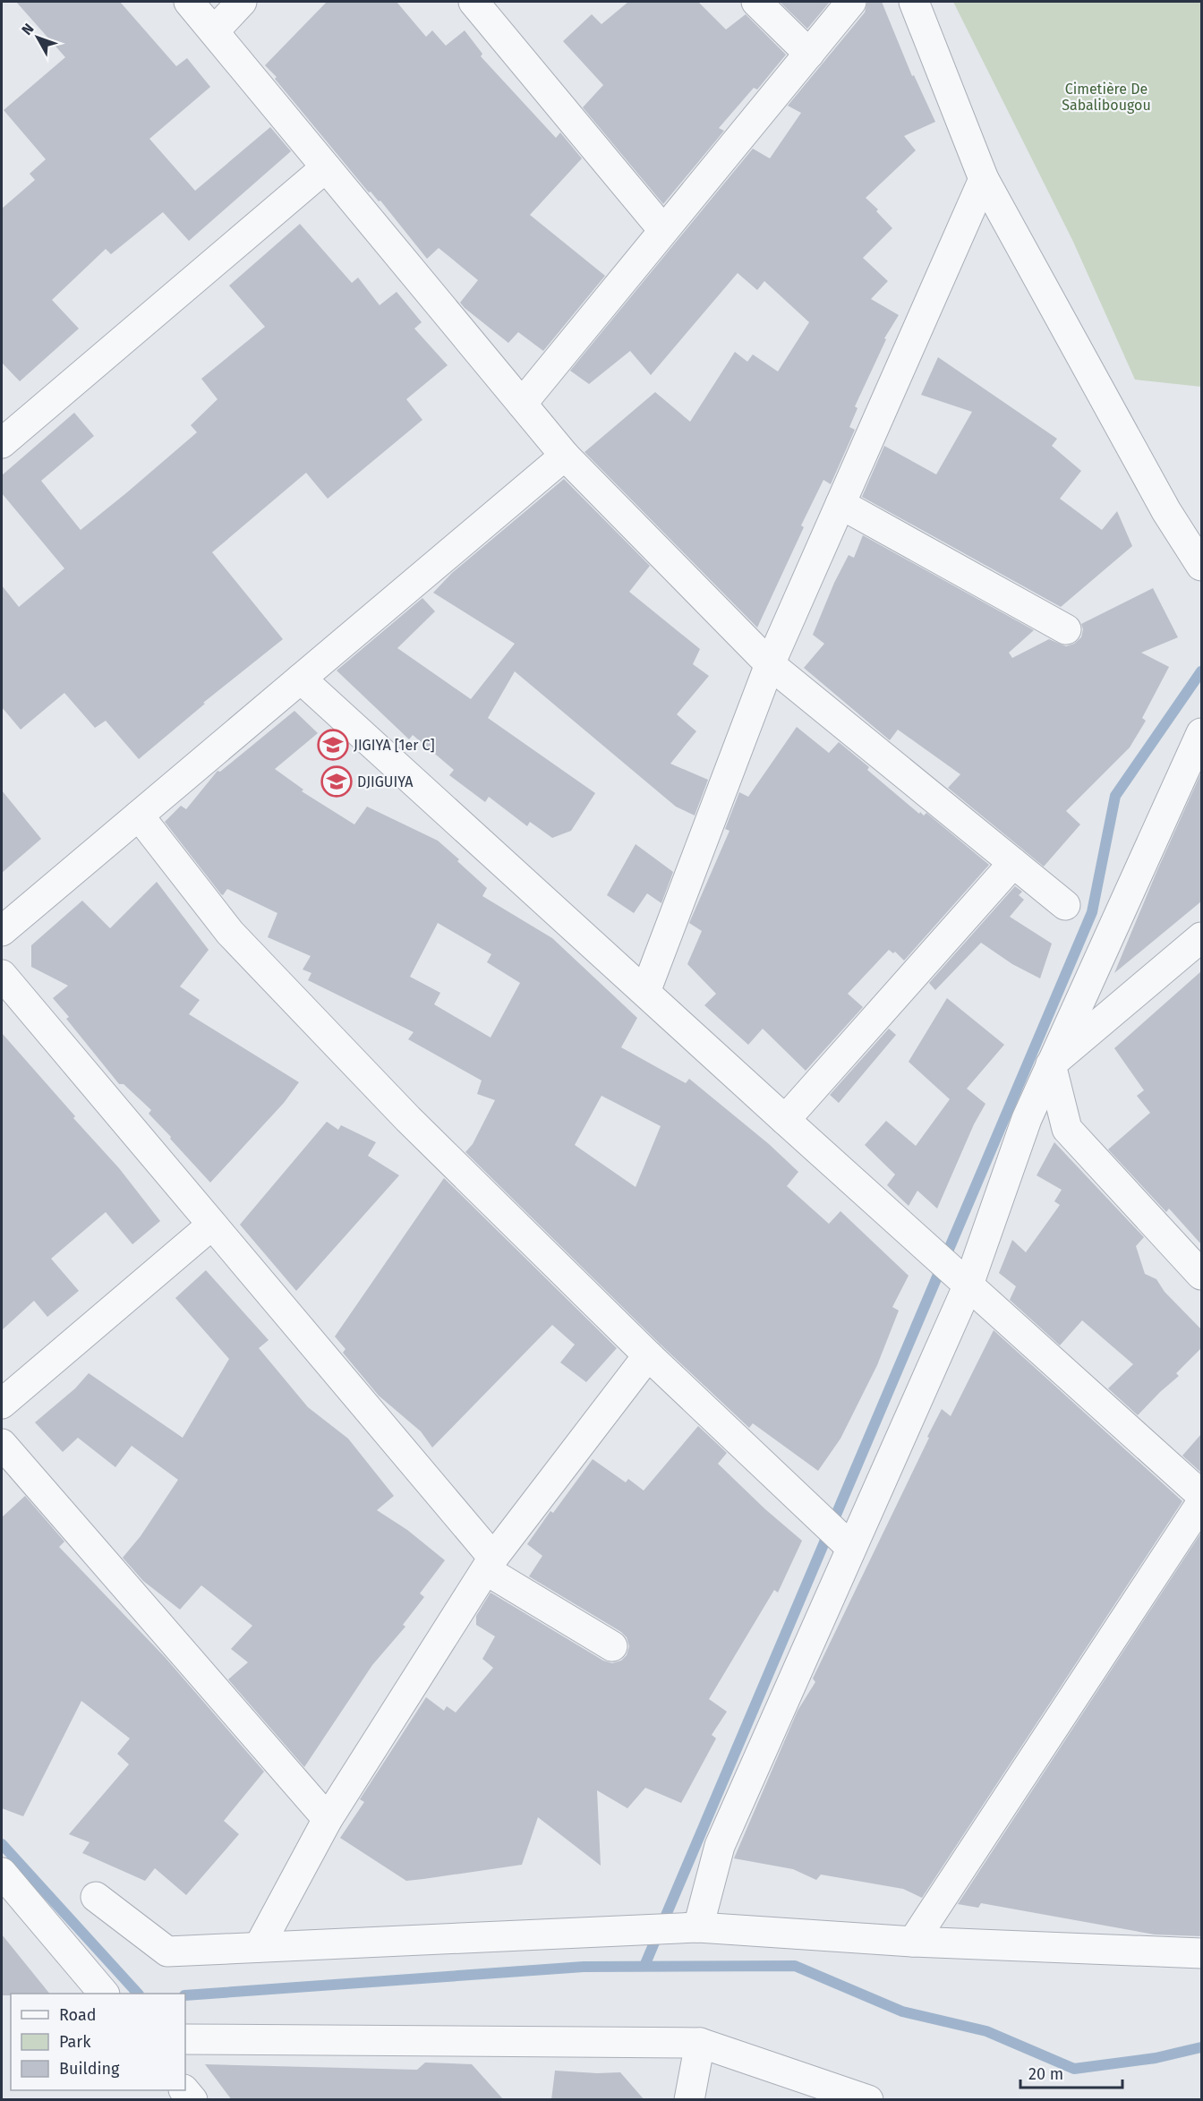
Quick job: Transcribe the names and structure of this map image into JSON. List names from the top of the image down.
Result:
{
  "parks": ["Cimetière De Sabalibougou"],
  "places": {
    "school or university": ["JIGIYA [1er C]", "DJIGUIYA"]
  },
  "legend": ["Road", "Park", "Building"],
  "scale_bar": "20 m",
  "north": "top left"
}
